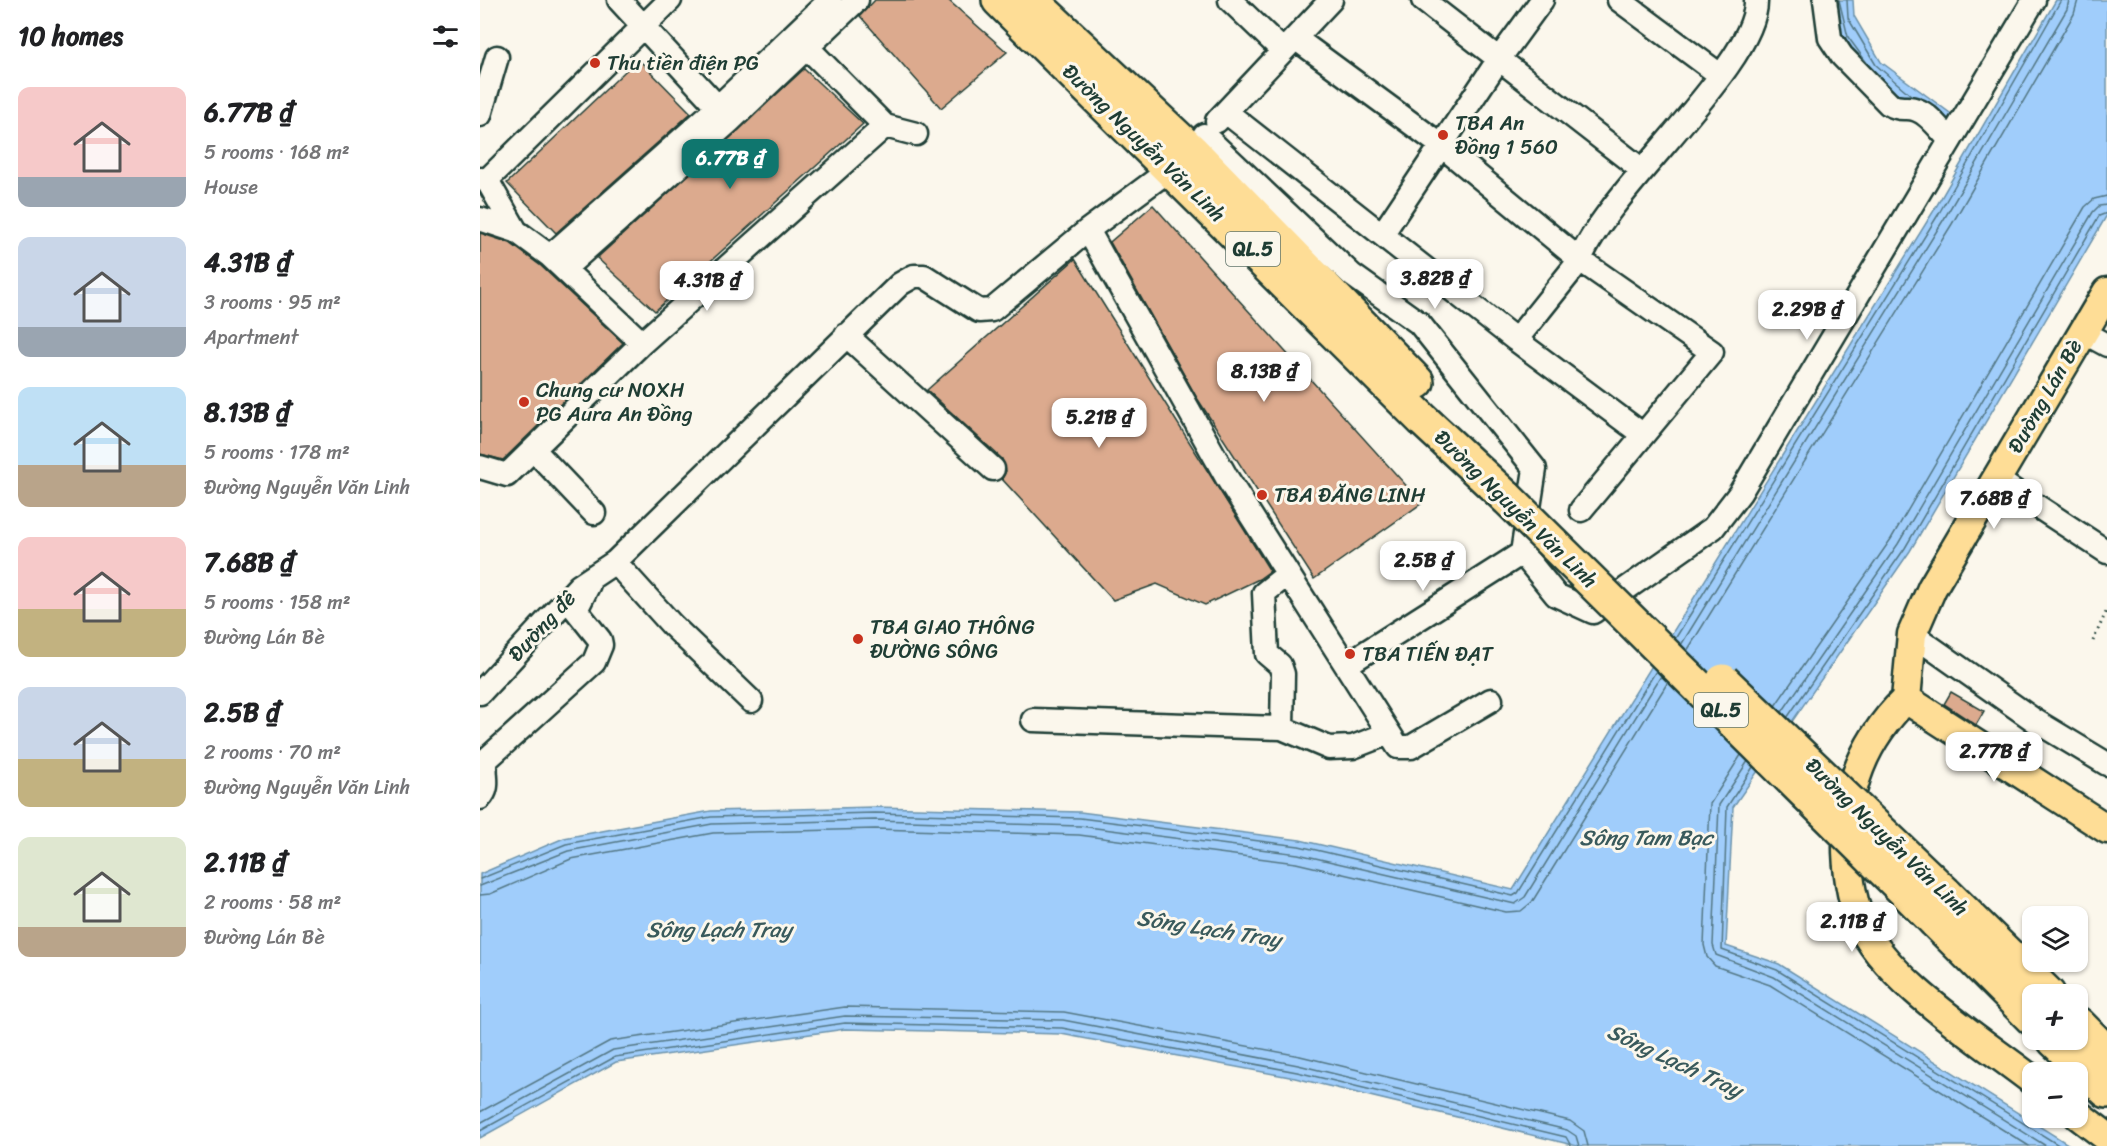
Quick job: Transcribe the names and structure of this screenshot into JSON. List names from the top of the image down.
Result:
{
  "streets": {
    "highway": ["Đường Nguyễn Văn Linh", "QL.5"],
    "main road": ["Đường Lán Bè"],
    "street": ["Đường đê"]
  },
  "water": ["Sông Tam Bạc", "Sông Lạch Tray"],
  "places": [
    "Thu tiền điện PG",
    "TBA An Đồng 1 560",
    "Chung cư NOXH PG Aura An Đồng",
    "TBA ĐĂNG LINH",
    "TBA GIAO THÔNG ĐƯỜNG SÔNG",
    "TBA TIẾN ĐẠT"
  ],
  "page": {
    "heading": "10 homes",
    "list": [
      {
        "name": "6.77B ₫",
        "note": "5 rooms · 168 m² · House"
      },
      {
        "name": "4.31B ₫",
        "note": "3 rooms · 95 m² · Apartment"
      },
      {
        "name": "8.13B ₫",
        "note": "5 rooms · 178 m² · Đường Nguyễn Văn Linh"
      },
      {
        "name": "7.68B ₫",
        "note": "5 rooms · 158 m² · Đường Lán Bè"
      },
      {
        "name": "2.5B ₫",
        "note": "2 rooms · 70 m² · Đường Nguyễn Văn Linh"
      },
      {
        "name": "2.11B ₫",
        "note": "2 rooms · 58 m² · Đường Lán Bè"
      }
    ],
    "price": [
      "6.77B ₫",
      "3.82B ₫",
      "4.31B ₫",
      "2.29B ₫",
      "8.13B ₫",
      "5.21B ₫",
      "7.68B ₫",
      "2.5B ₫",
      "2.77B ₫",
      "2.11B ₫"
    ],
    "map_buttons": ["+", "−"]
  }
}
